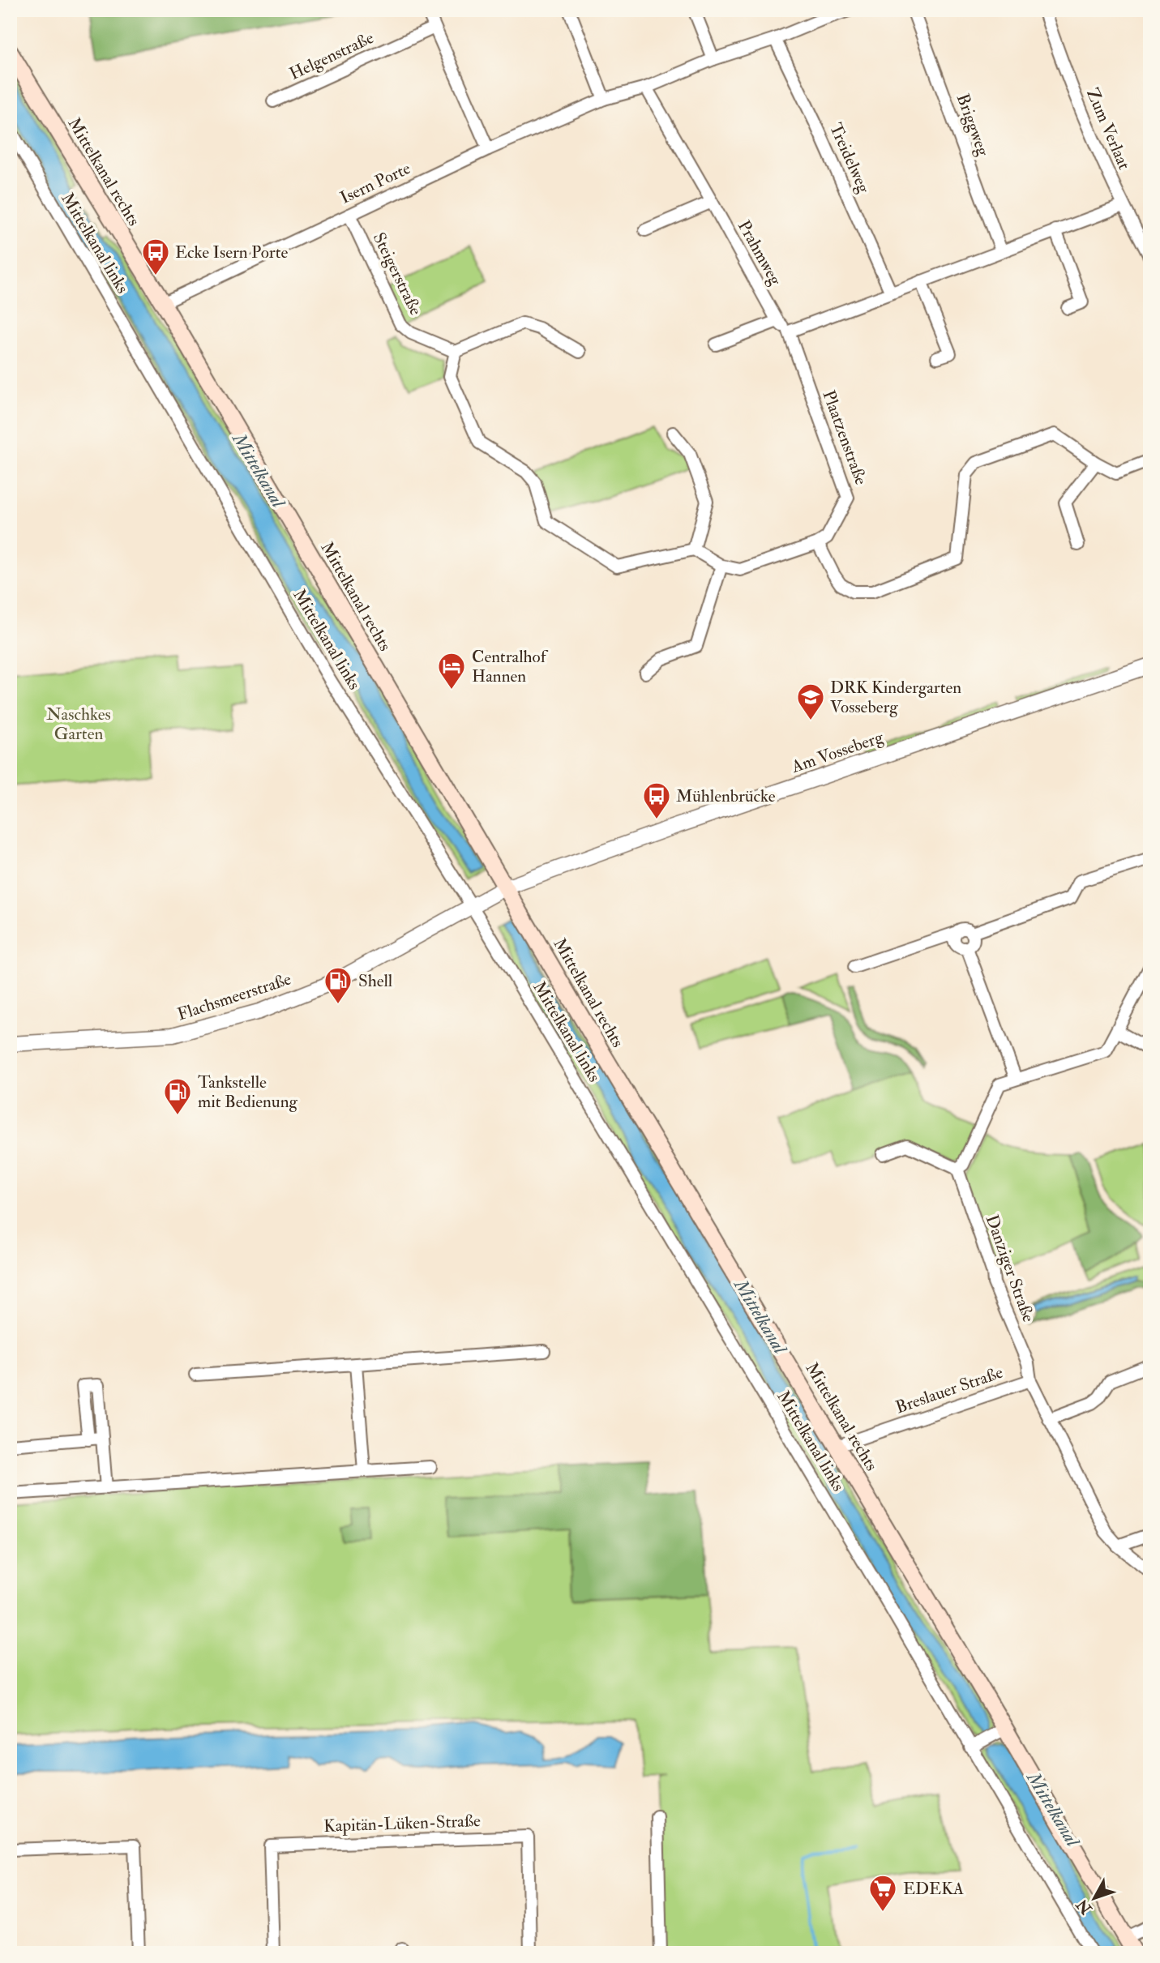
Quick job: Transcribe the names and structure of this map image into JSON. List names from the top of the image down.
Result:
{
  "streets": {
    "main road": ["Mittelkanal rechts"],
    "street": [
      "Helgenstraße",
      "Briggweg",
      "Zum Verlaat",
      "Treidelweg",
      "Isern Porte",
      "Mittelkanal links",
      "Prahmweg",
      "Steigerstraße",
      "Plaatzenstraße",
      "Am Vosseberg",
      "Flachsmeerstraße",
      "Danziger Straße",
      "Breslauer Straße",
      "Kapitän-Lüken-Straße"
    ]
  },
  "crossings": [
    ["Treidelweg", "Isern Porte"],
    ["Mittelkanal rechts", "Isern Porte"],
    ["Mittelkanal rechts", "Mittelkanal links"],
    ["Mittelkanal rechts", "Am Vosseberg"],
    ["Mittelkanal rechts", "Flachsmeerstraße"],
    ["Mittelkanal rechts", "Breslauer Straße"],
    ["Isern Porte", "Prahmweg"],
    ["Isern Porte", "Steigerstraße"],
    ["Mittelkanal links", "Am Vosseberg"],
    ["Mittelkanal links", "Flachsmeerstraße"],
    ["Prahmweg", "Plaatzenstraße"],
    ["Am Vosseberg", "Flachsmeerstraße"],
    ["Danziger Straße", "Breslauer Straße"]
  ],
  "water": ["Mittelkanal"],
  "parks": ["Naschkes Garten"],
  "places": {
    "bus stop": ["Ecke Isern Porte", "Mühlenbrücke"],
    "hotel": ["Centralhof Hannen"],
    "school or university": ["DRK Kindergarten Vosseberg"],
    "fuel station": ["Shell", "Tankstelle mit Bedienung"],
    "supermarket": ["EDEKA"]
  },
  "north": "bottom left"
}
